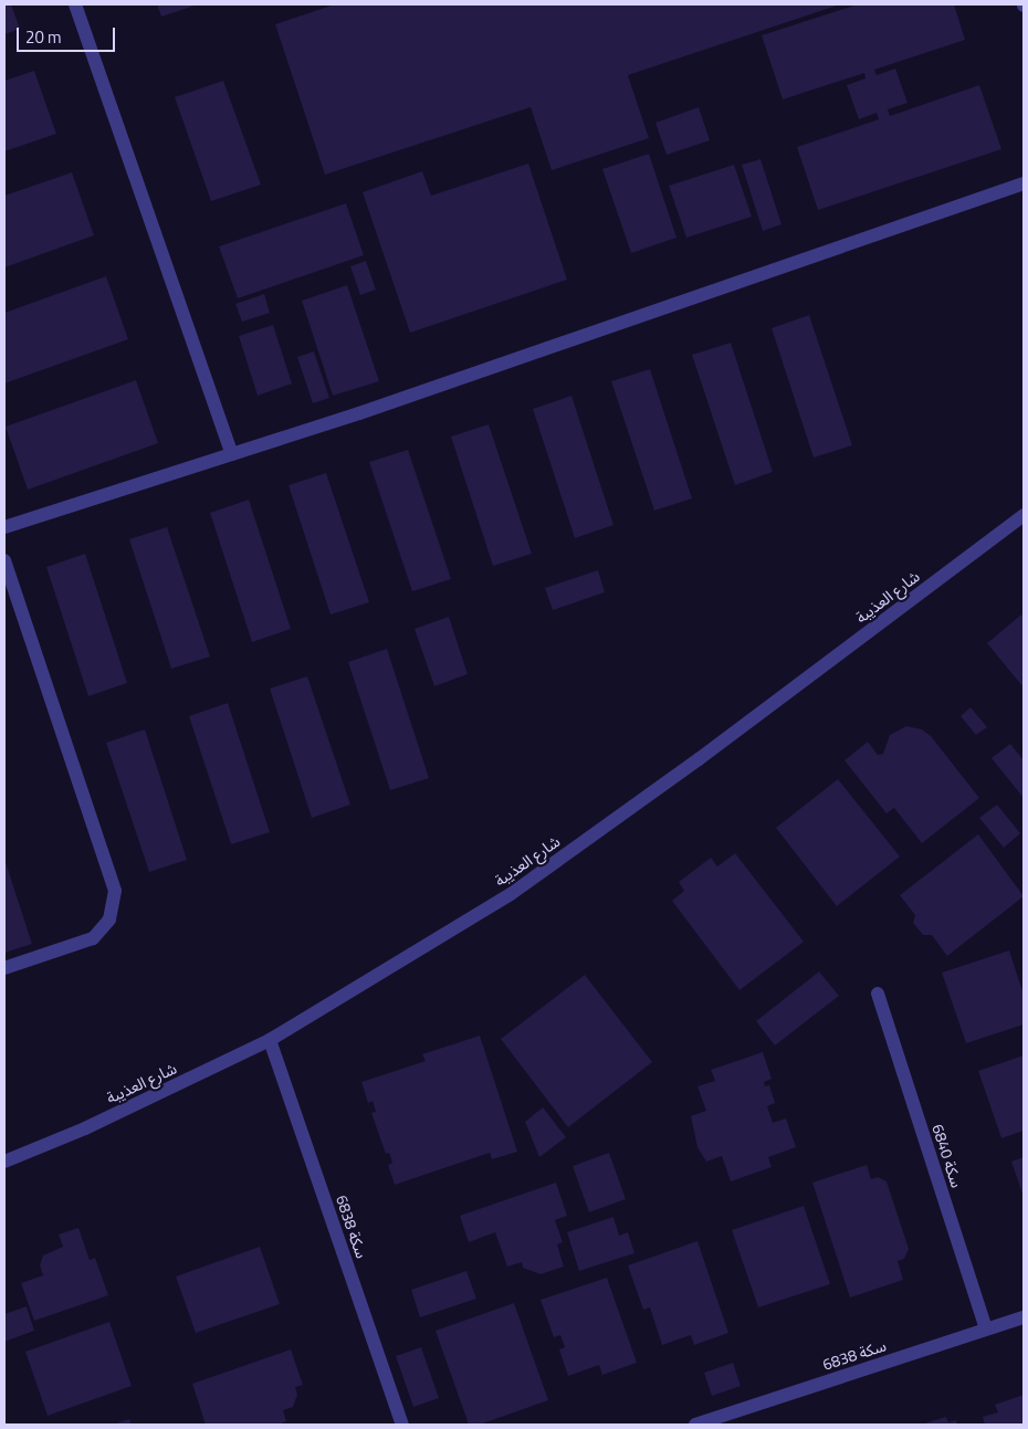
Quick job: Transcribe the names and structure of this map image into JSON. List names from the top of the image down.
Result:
{
  "streets": {
    "street": ["شارع العذيبة", "سكة 6840", "سكة 6838"]
  },
  "crossings": [
    ["شارع العذيبة", "سكة 6838"],
    ["سكة 6840", "سكة 6838"]
  ],
  "scale_bar": "20 m"
}
